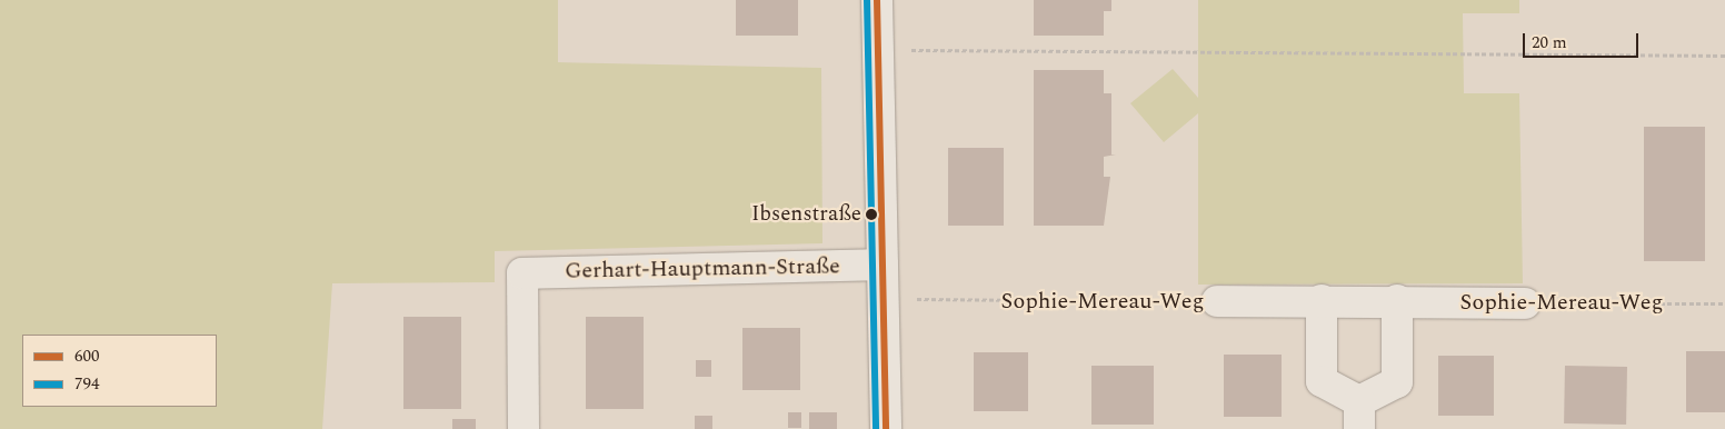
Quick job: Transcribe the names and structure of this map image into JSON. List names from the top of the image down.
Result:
{
  "streets": {
    "street": ["Gerhart-Hauptmann-Straße", "Sophie-Mereau-Weg"]
  },
  "places": ["Ibsenstraße"],
  "lines": ["transit line 600", "transit line 794"],
  "legend": ["600", "794"],
  "scale_bar": "20 m"
}
